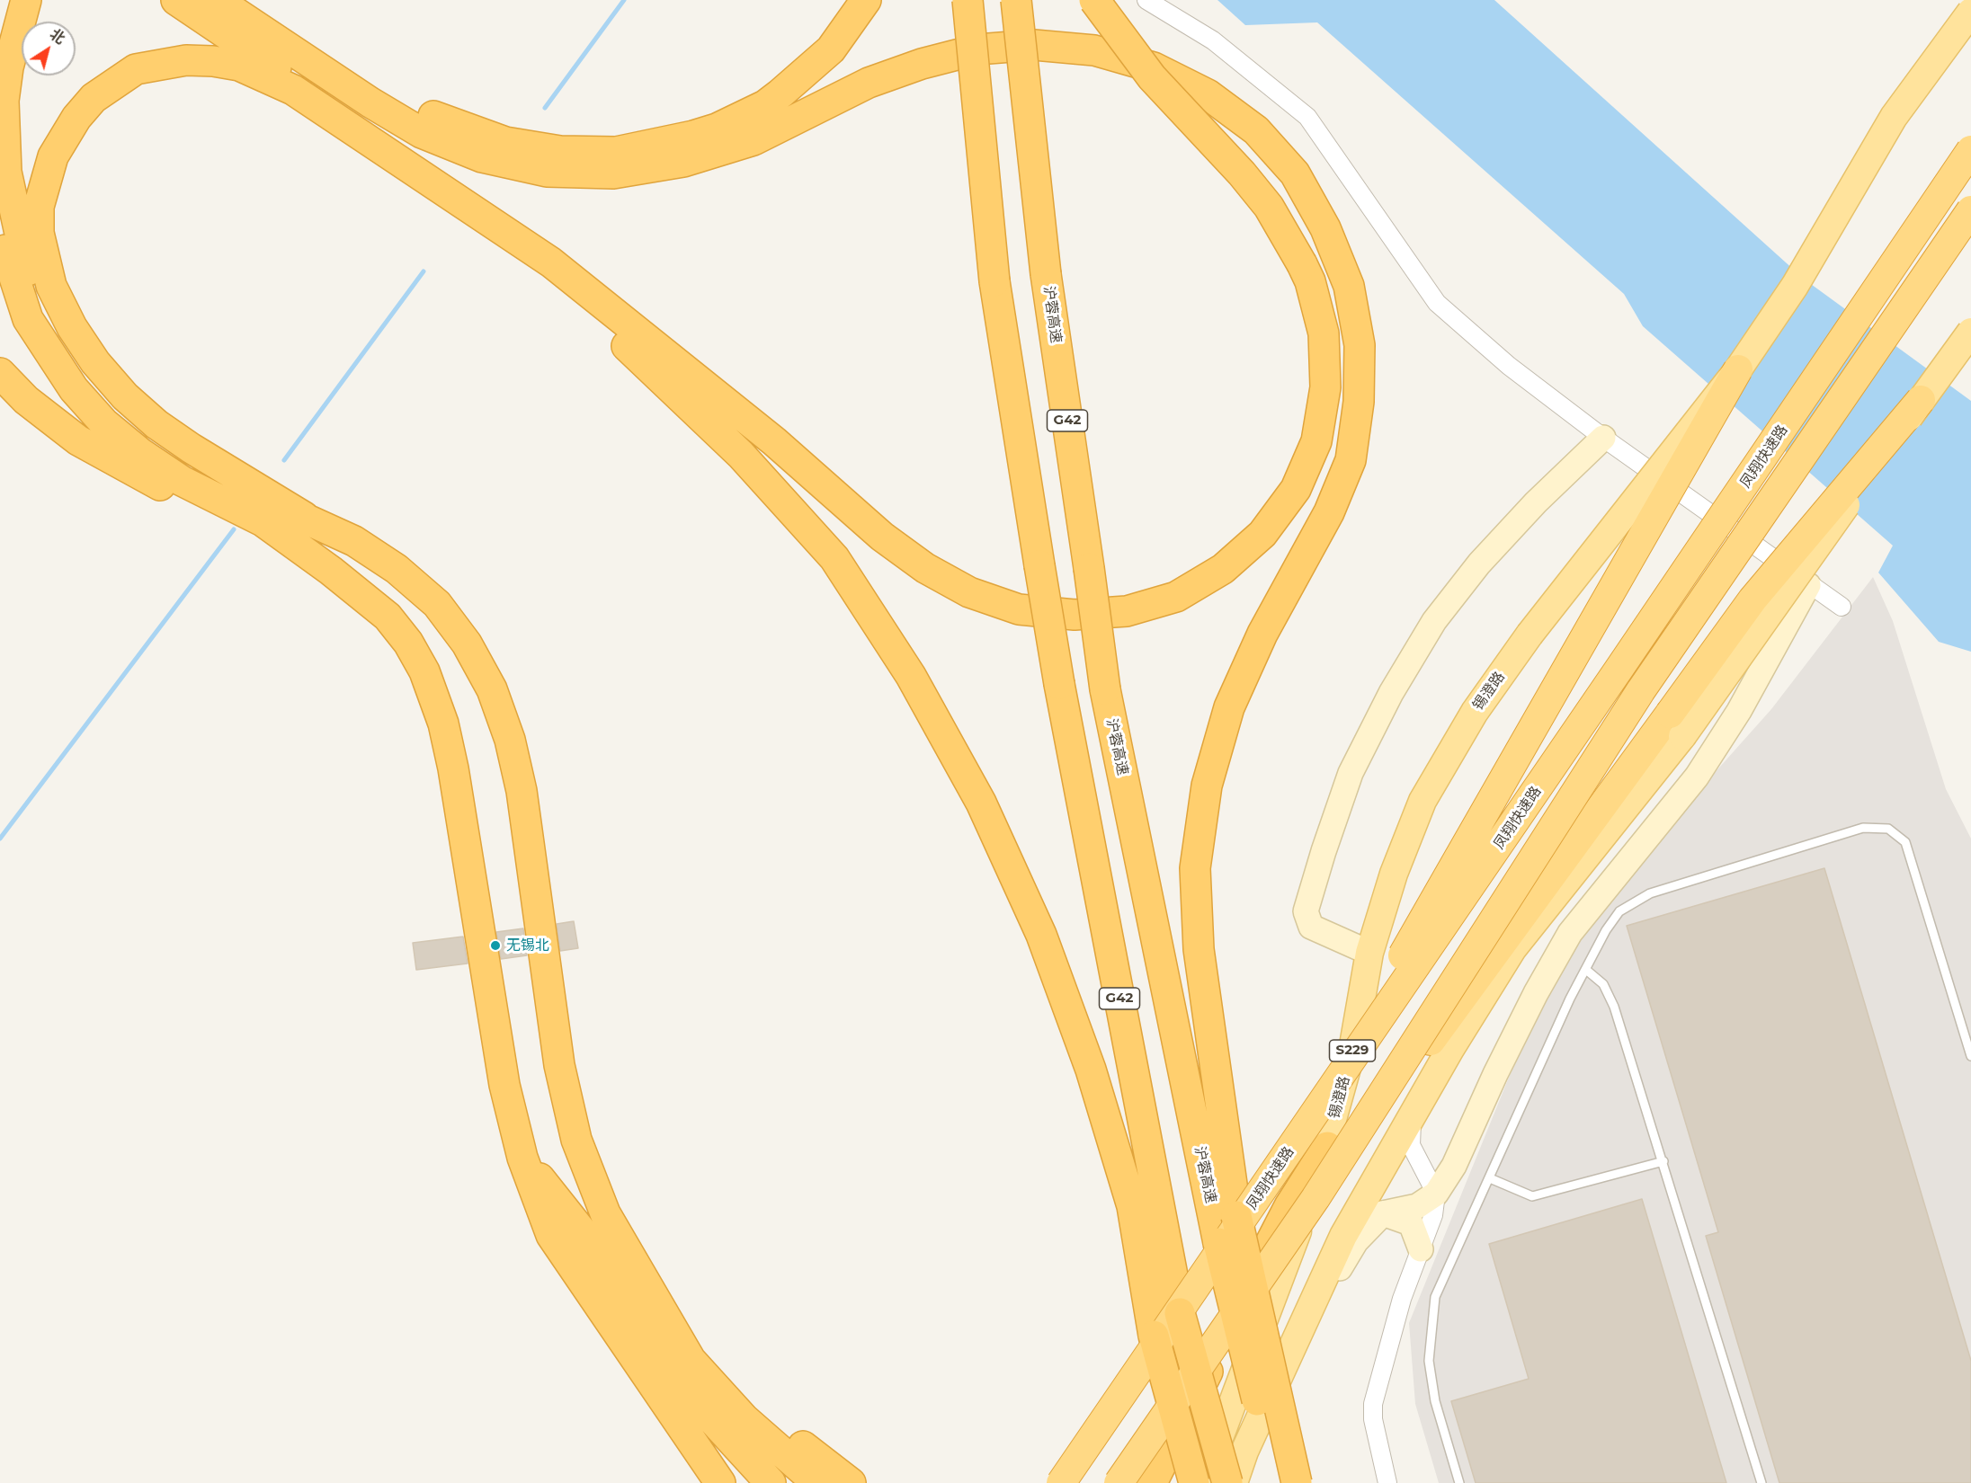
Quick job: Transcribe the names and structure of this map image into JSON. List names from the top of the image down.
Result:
{
  "streets": {
    "highway": ["沪蓉高速", "G42", "凤翔快速路"],
    "main road": ["锡澄路", "S229"]
  },
  "places": ["无锡北"],
  "north": "top right"
}
